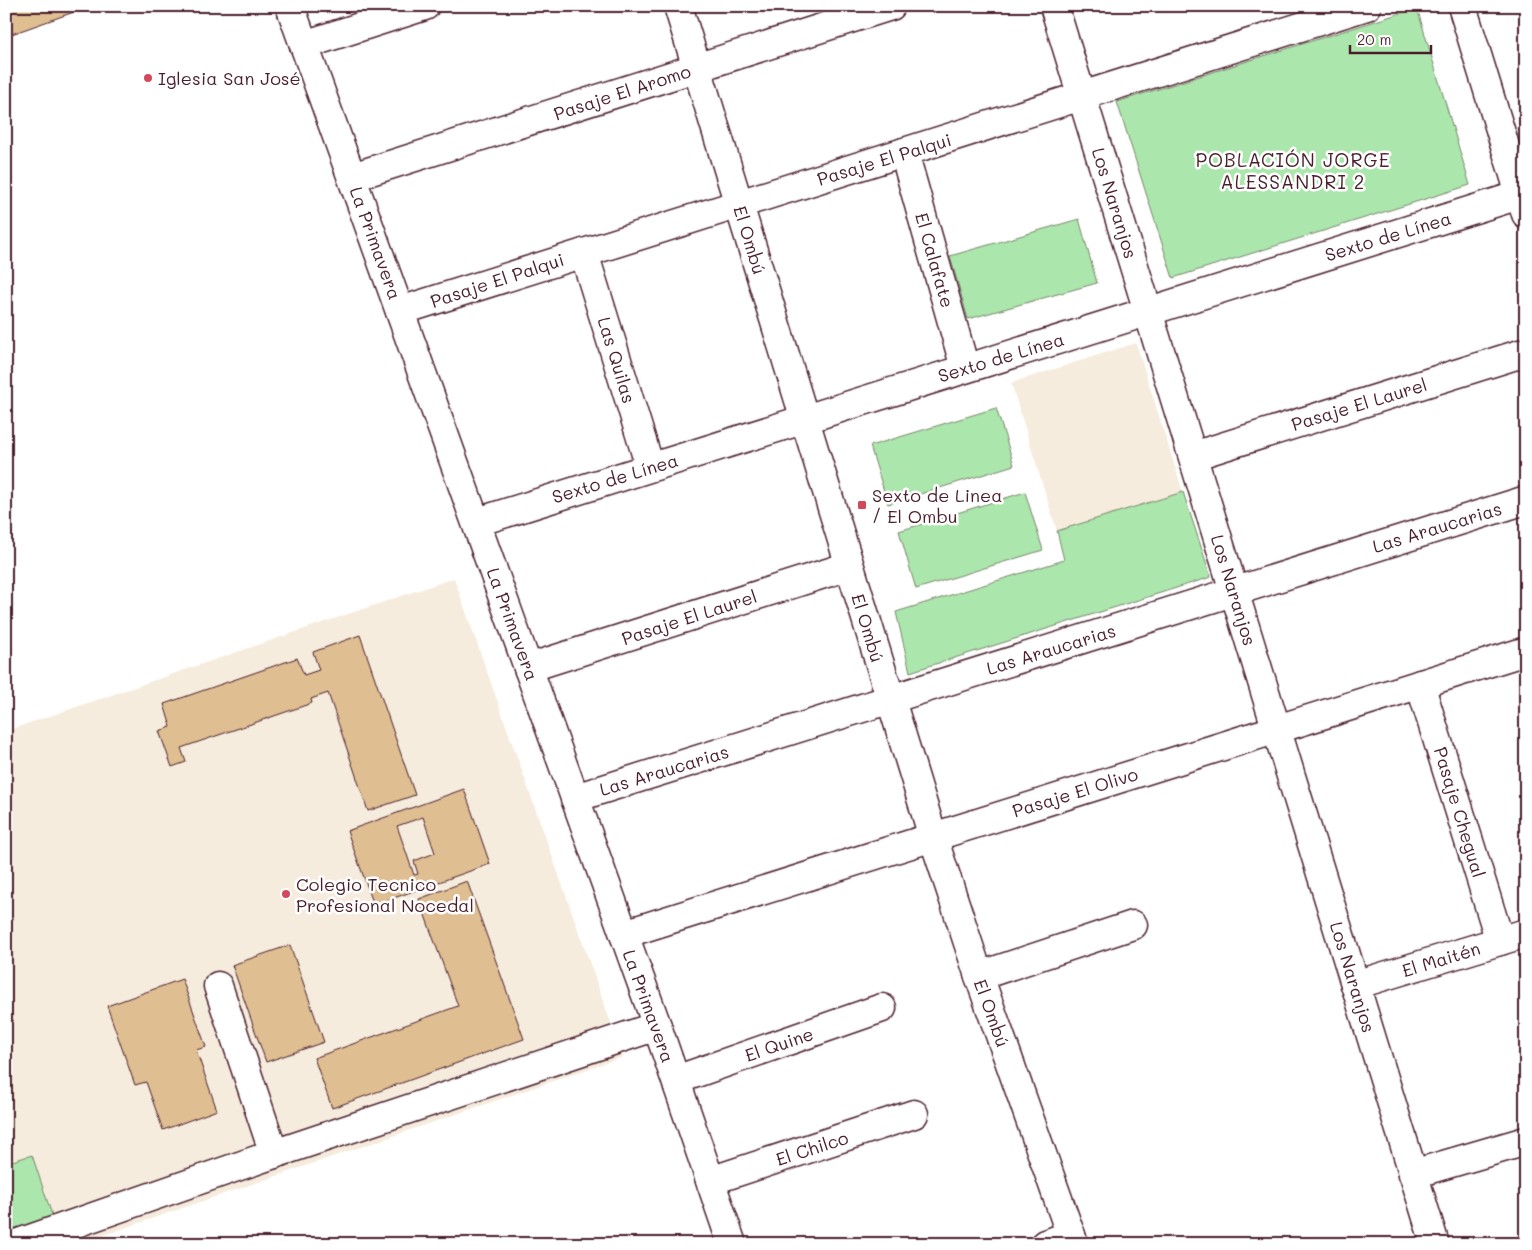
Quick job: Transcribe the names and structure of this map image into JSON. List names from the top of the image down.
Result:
{
  "streets": {
    "street": [
      "Pasaje El Aromo",
      "Pasaje El Palqui",
      "Los Naranjos",
      "Sexto de Línea",
      "El Ombú",
      "La Primavera",
      "El Calafate",
      "Las Quilas",
      "Pasaje El Laurel",
      "Las Araucarias",
      "Pasaje El Olivo",
      "Pasaje Chegual",
      "El Maitén",
      "El Quine",
      "El Chilco"
    ]
  },
  "crossings": [
    ["Pasaje El Aromo", "El Ombú"],
    ["Pasaje El Aromo", "La Primavera"],
    ["Pasaje El Palqui", "Los Naranjos"],
    ["Pasaje El Palqui", "El Ombú"],
    ["Pasaje El Palqui", "La Primavera"],
    ["Pasaje El Palqui", "El Calafate"],
    ["Pasaje El Palqui", "Las Quilas"],
    ["Los Naranjos", "Sexto de Línea"],
    ["Los Naranjos", "Pasaje El Laurel"],
    ["Los Naranjos", "Las Araucarias"],
    ["Los Naranjos", "Pasaje El Olivo"],
    ["Los Naranjos", "El Maitén"],
    ["Sexto de Línea", "El Ombú"],
    ["Sexto de Línea", "La Primavera"],
    ["Sexto de Línea", "El Calafate"],
    ["Sexto de Línea", "Las Quilas"],
    ["El Ombú", "Pasaje El Laurel"],
    ["El Ombú", "Las Araucarias"],
    ["El Ombú", "Pasaje El Olivo"],
    ["La Primavera", "Pasaje El Laurel"],
    ["La Primavera", "Las Araucarias"],
    ["La Primavera", "Pasaje El Olivo"],
    ["La Primavera", "El Quine"],
    ["La Primavera", "El Chilco"],
    ["Pasaje El Olivo", "Pasaje Chegual"],
    ["Pasaje Chegual", "El Maitén"]
  ],
  "districts": ["POBLACIÓN JORGE ALESSANDRI 2"],
  "places": {
    "other": ["Iglesia San José", "Colegio Tecnico Profesional Nocedal"],
    "transit": ["Sexto de Linea / El Ombu"]
  },
  "scale_bar": "20 m"
}
